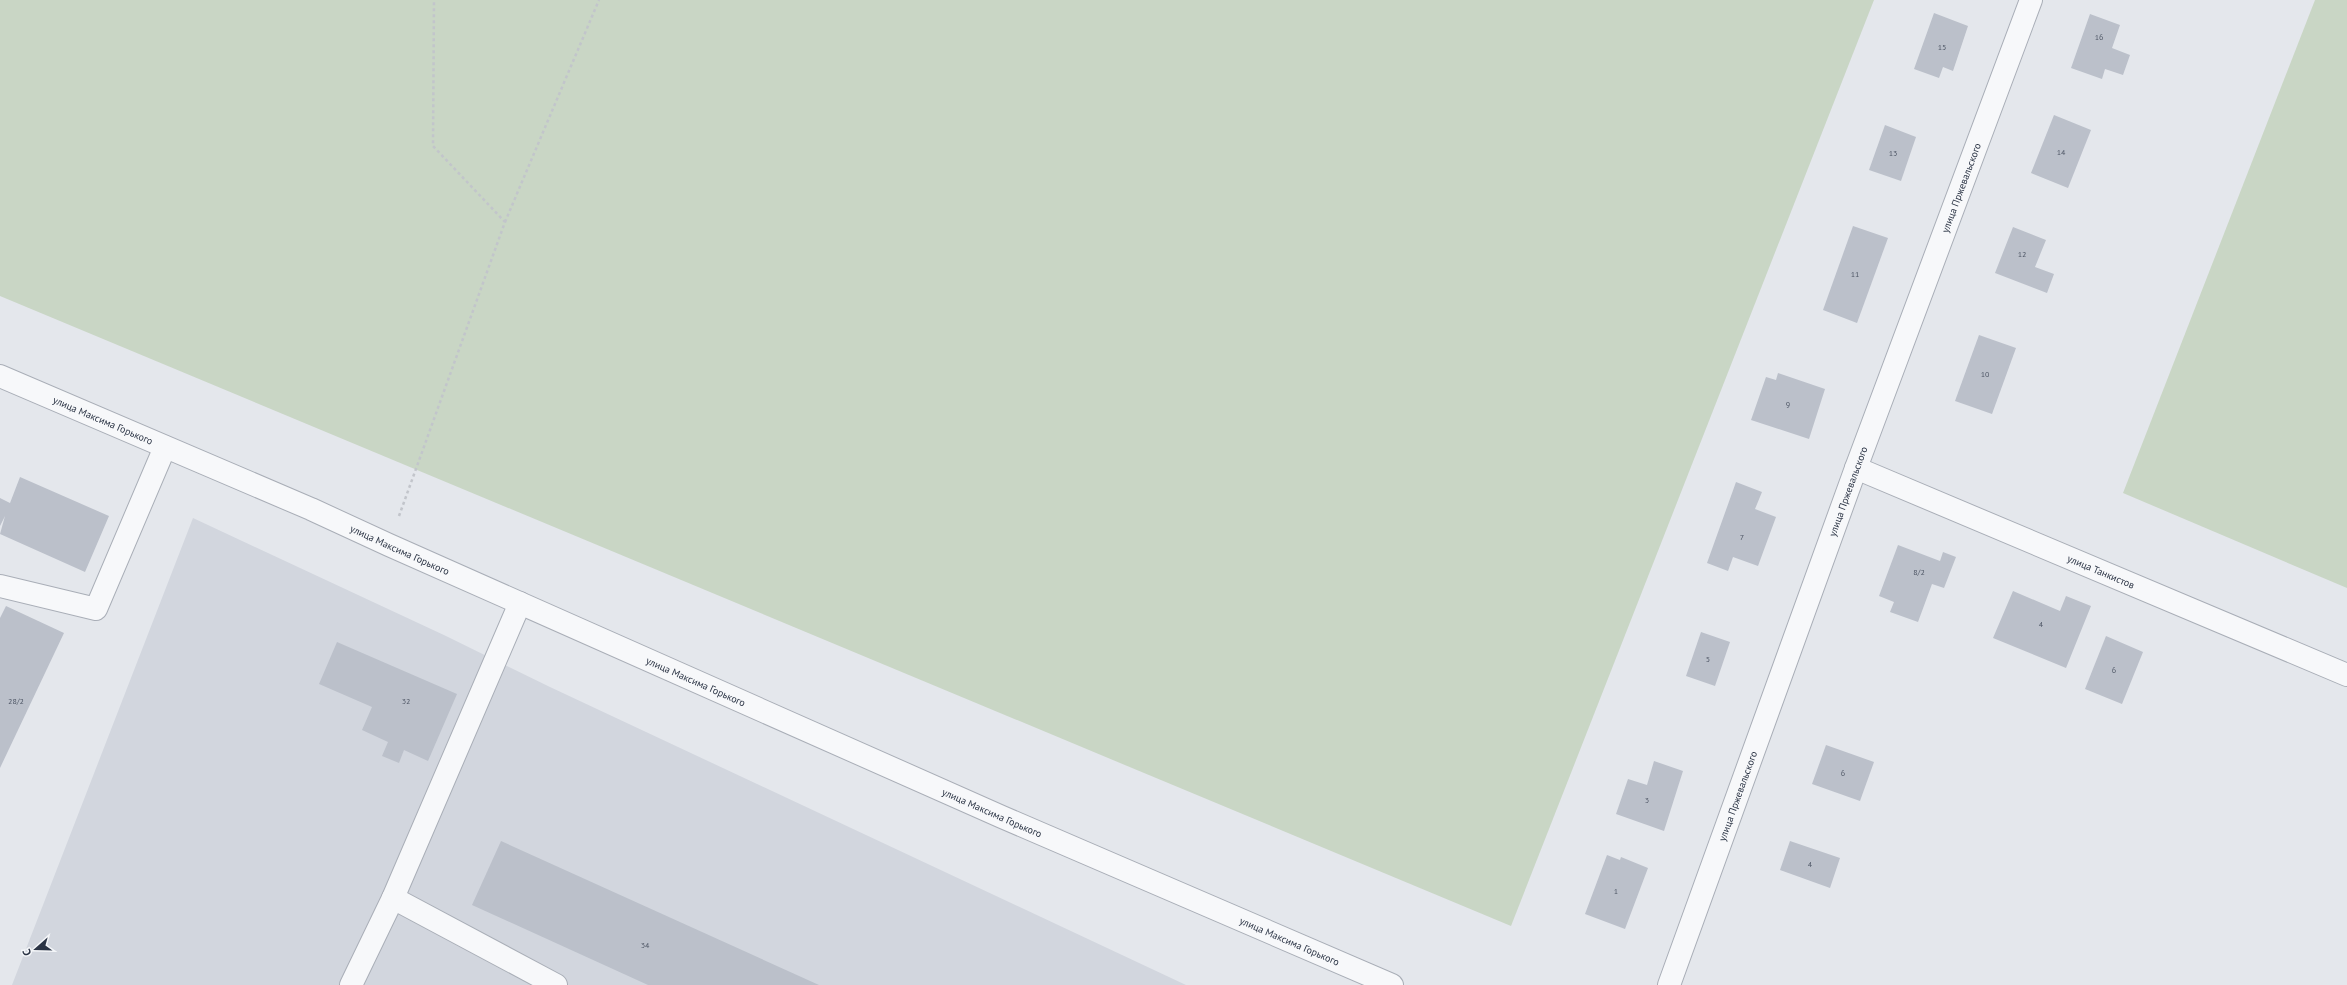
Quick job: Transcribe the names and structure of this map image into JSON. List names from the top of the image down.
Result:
{
  "streets": {
    "street": ["улица Пржевальского", "улица Максима Горького", "улица Танкистов"]
  },
  "crossings": [
    ["улица Пржевальского", "улица Танкистов"]
  ],
  "house_numbers": [
    "16",
    "15",
    "14",
    "13",
    "12",
    "11",
    "10",
    "9",
    "7",
    "8/2",
    "4",
    "5",
    "6",
    "28/2",
    "32",
    "6",
    "3",
    "4",
    "1",
    "34"
  ],
  "north": "left"
}
